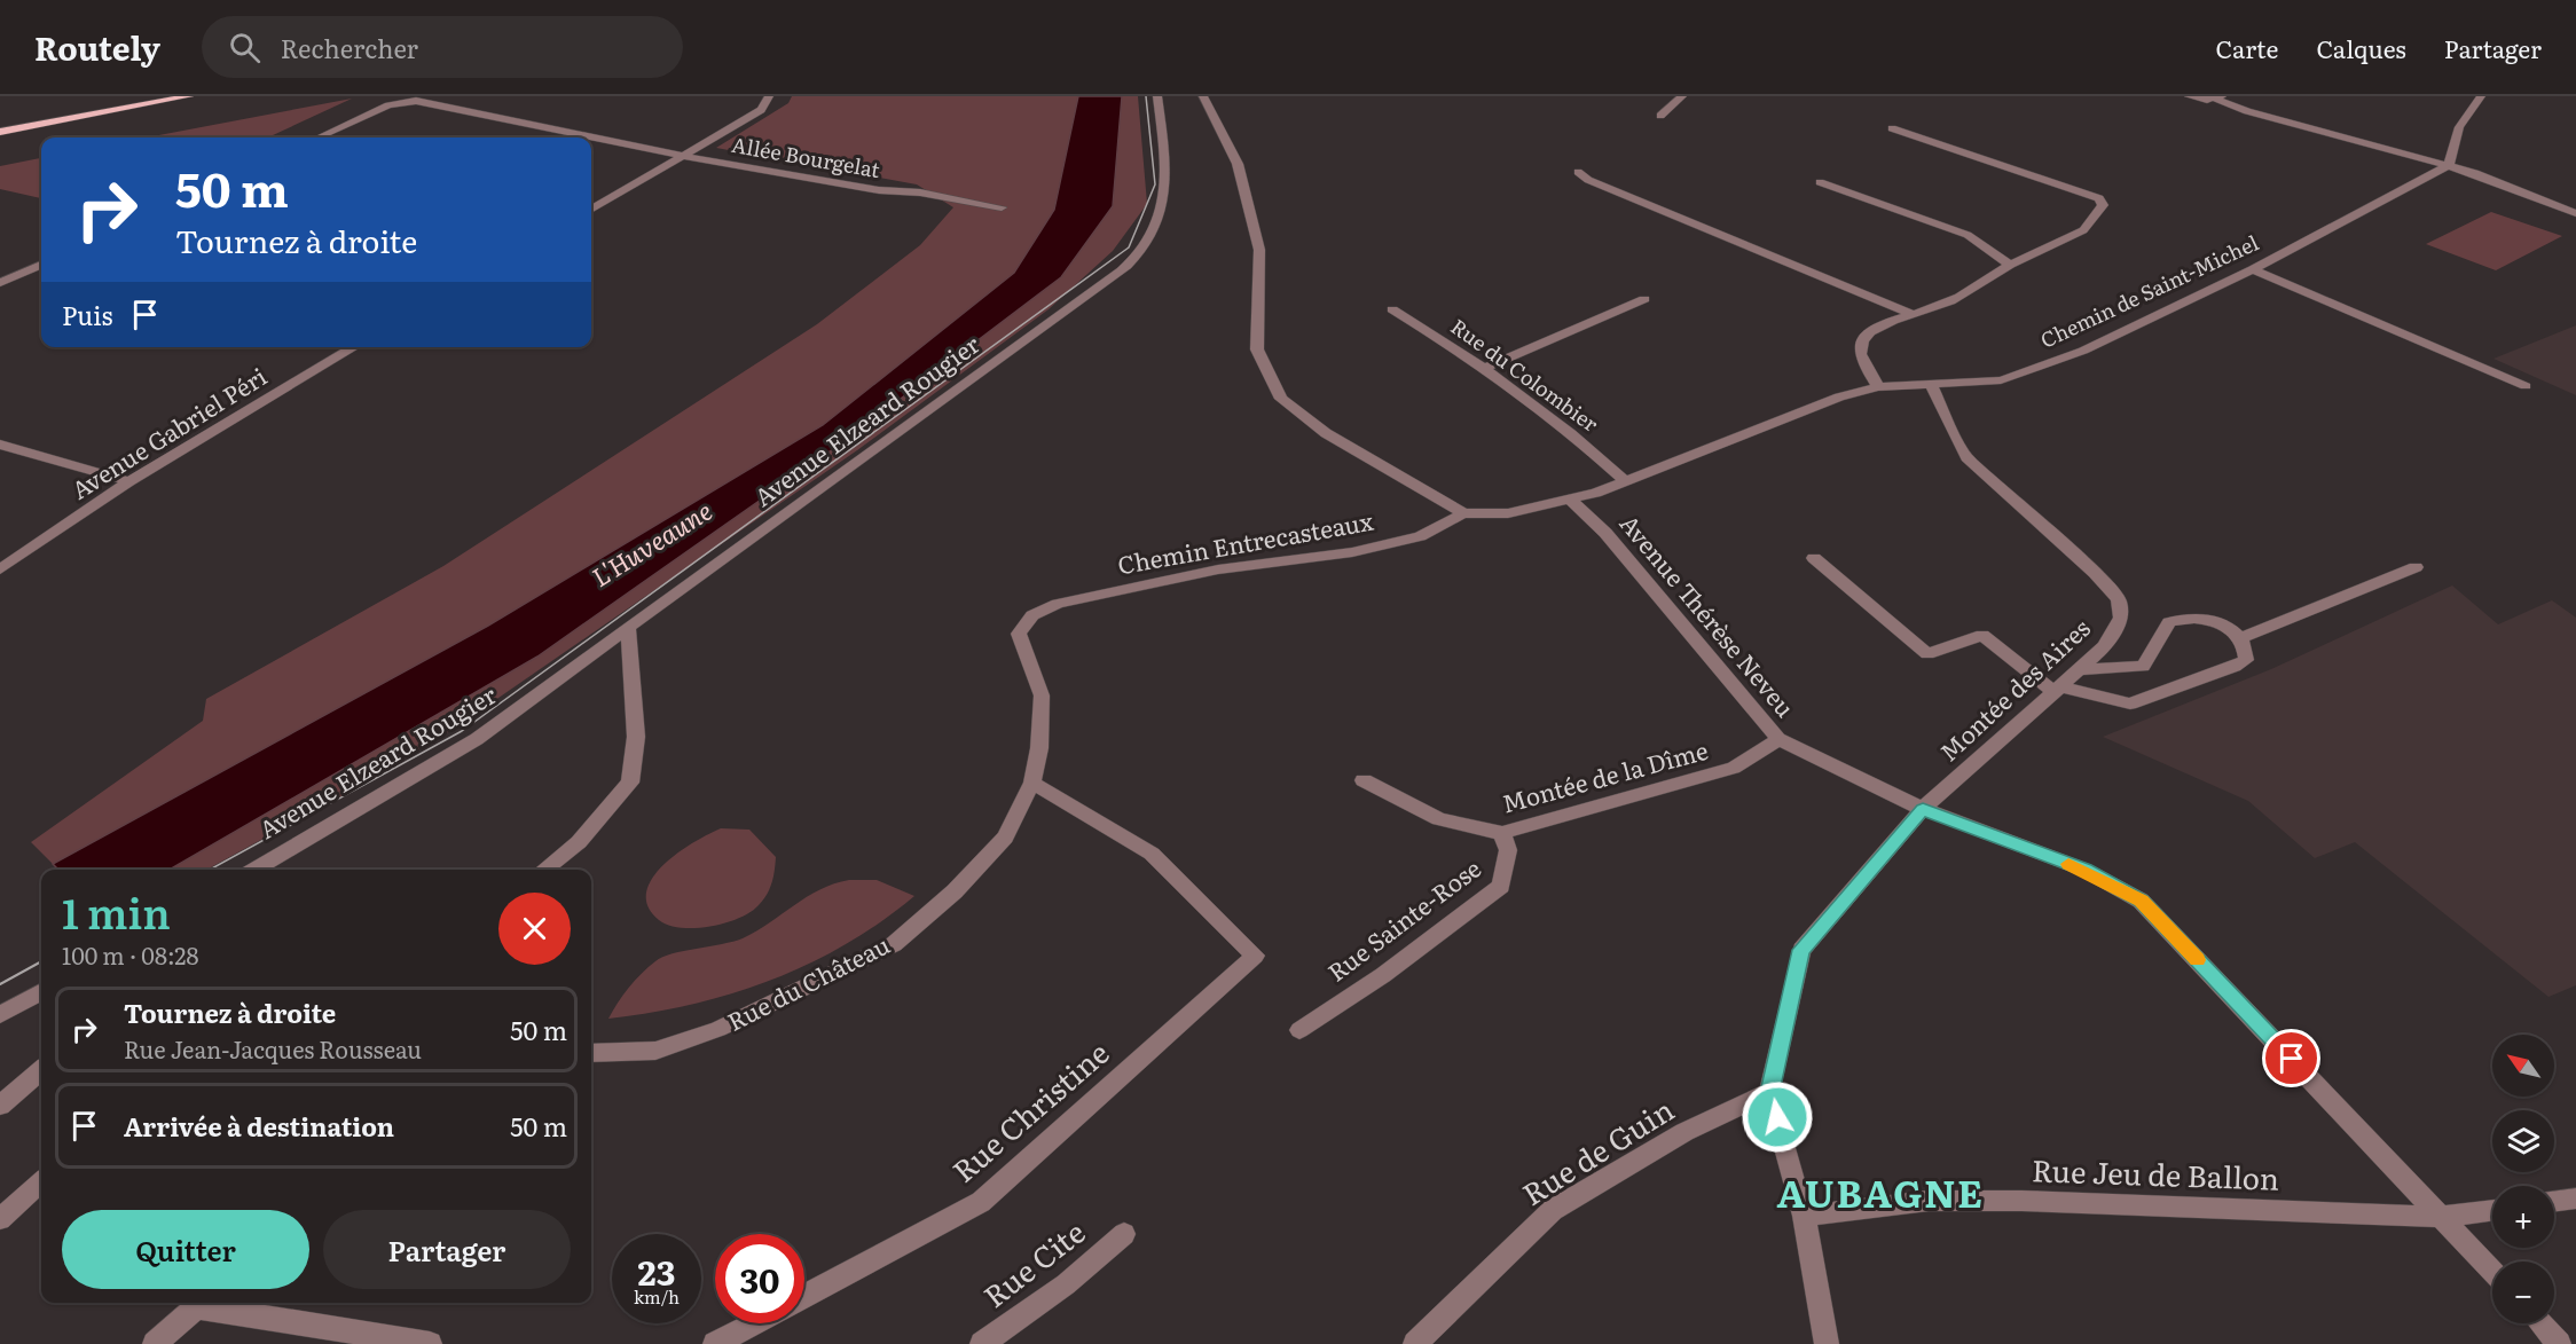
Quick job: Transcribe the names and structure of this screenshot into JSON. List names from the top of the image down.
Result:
{
  "streets": {
    "street": [
      "Allée Bourgelat",
      "Chemin de Saint-Michel",
      "Rue du Colombier",
      "Avenue Elzeard Rougier",
      "Avenue Gabriel Péri",
      "Chemin Entrecasteaux",
      "Avenue Thérèse Neveu",
      "Montée des Aires",
      "Montée de la Dîme",
      "Rue Sainte-Rose",
      "Rue du Château",
      "Rue Christine",
      "Rue de Guin",
      "Rue Jeu de Ballon",
      "Rue Cite"
    ]
  },
  "crossings": [
    ["Chemin de Saint-Michel", "Rue du Colombier"],
    ["Chemin de Saint-Michel", "Chemin Entrecasteaux"],
    ["Chemin de Saint-Michel", "Avenue Thérèse Neveu"],
    ["Chemin de Saint-Michel", "Montée des Aires"],
    ["Chemin Entrecasteaux", "Rue du Château"],
    ["Avenue Thérèse Neveu", "Montée des Aires"],
    ["Avenue Thérèse Neveu", "Montée de la Dîme"],
    ["Avenue Thérèse Neveu", "Rue Jeu de Ballon"],
    ["Montée des Aires", "Rue de Guin"],
    ["Montée de la Dîme", "Rue Sainte-Rose"],
    ["Rue du Château", "Rue Christine"]
  ],
  "districts": ["AUBAGNE"],
  "water": ["L'Huveaune"],
  "north": "top left",
  "page": {
    "header": "Routely",
    "search": "Rechercher",
    "nav": ["Carte", "Calques", "Partager"],
    "turn": ["50 m", "Tournez à droite"],
    "then": "Puis",
    "heading": ["1 min", "100 m · 08:28"],
    "list": [
      {
        "name": "Tournez à droite",
        "note": "Rue Jean-Jacques Rousseau",
        "value": "50 m"
      },
      {
        "name": "Arrivée à destination",
        "value": "50 m"
      }
    ],
    "map_buttons": ["+", "−"],
    "buttons": ["Quitter", "Partager"],
    "speed": "23 km/h",
    "limit": "30"
  }
}
